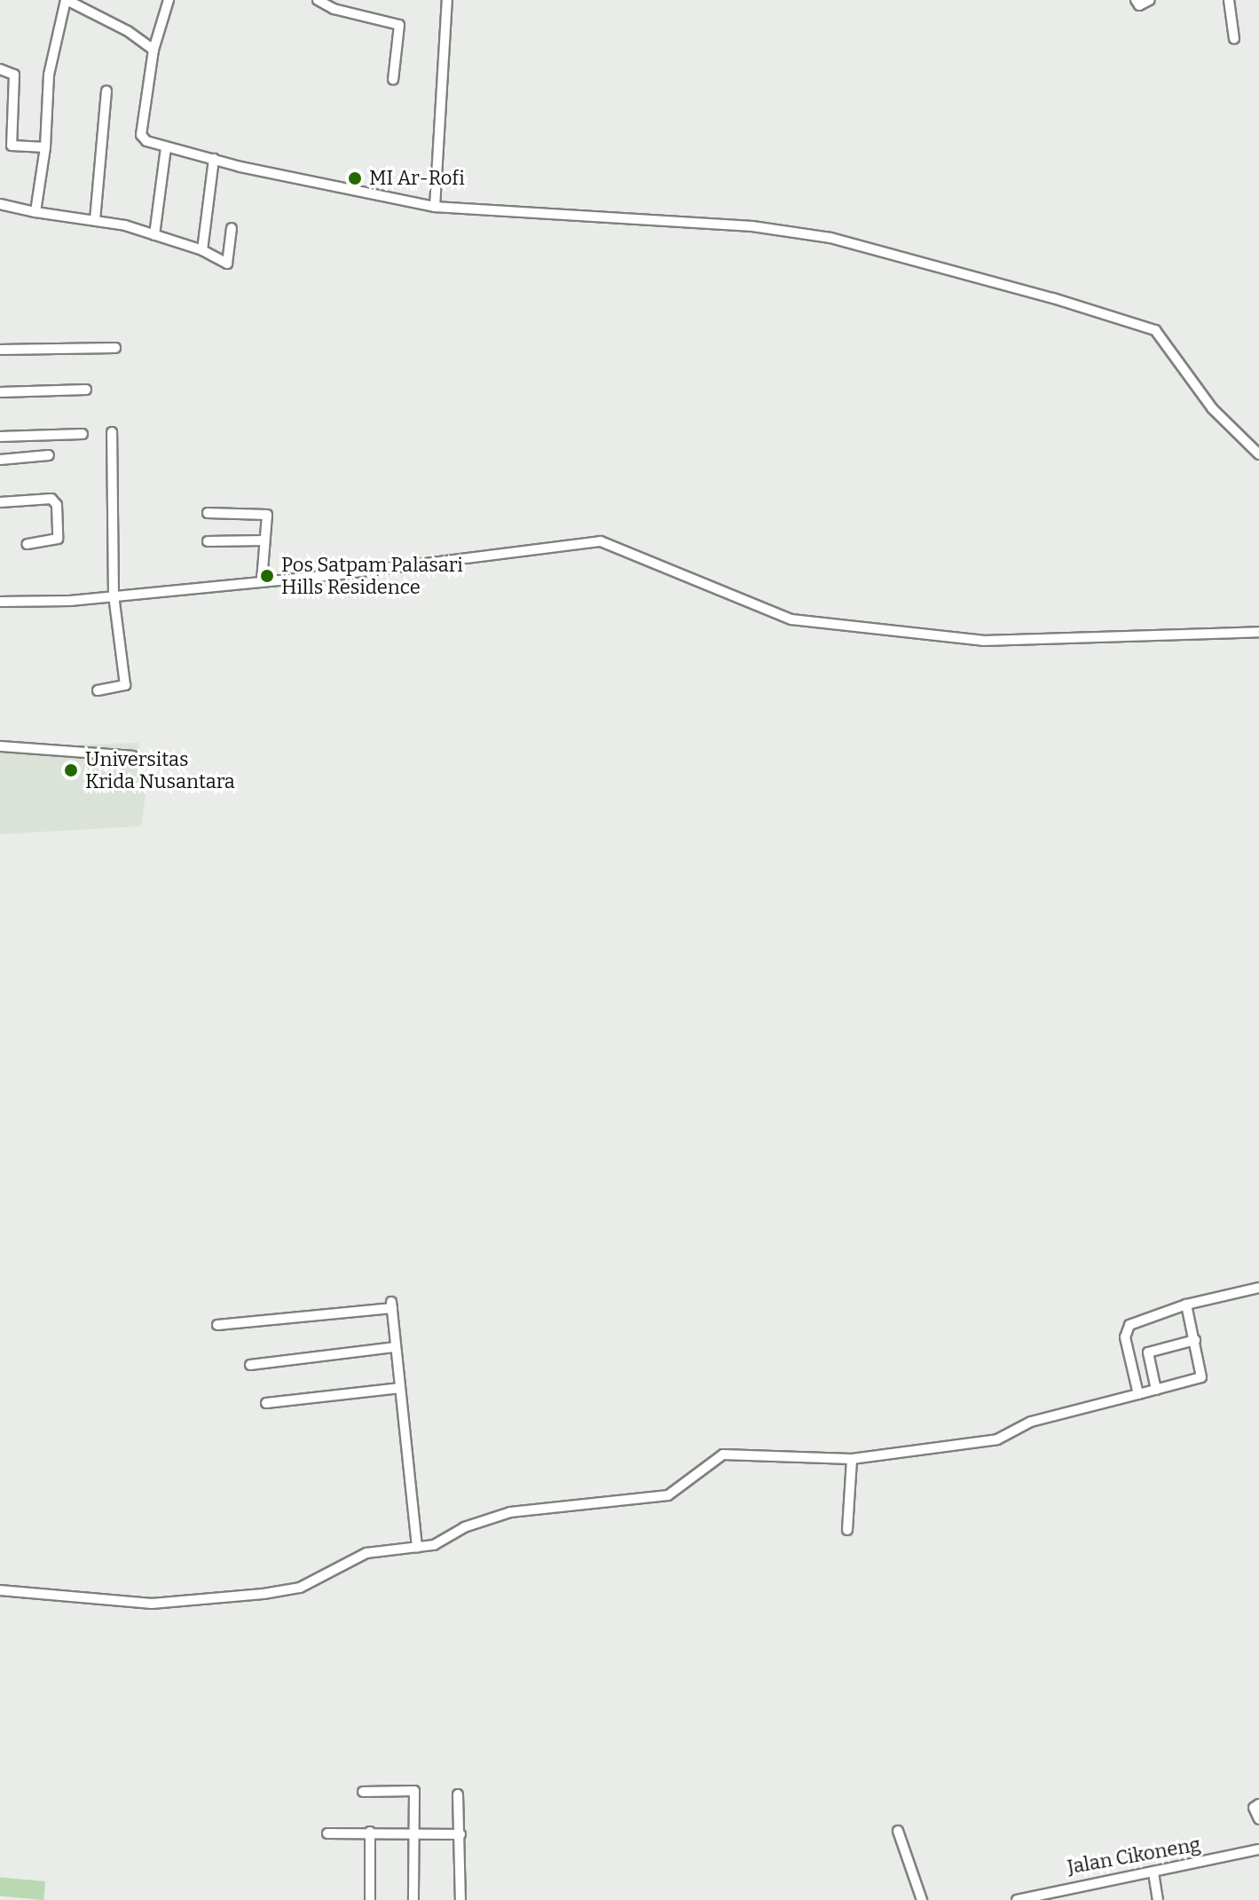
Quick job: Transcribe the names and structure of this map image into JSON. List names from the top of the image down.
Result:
{
  "streets": {
    "street": ["Jalan Cikoneng"]
  },
  "places": ["MI Ar-Rofi", "Pos Satpam Palasari Hills Residence", "Universitas Krida Nusantara"]
}
